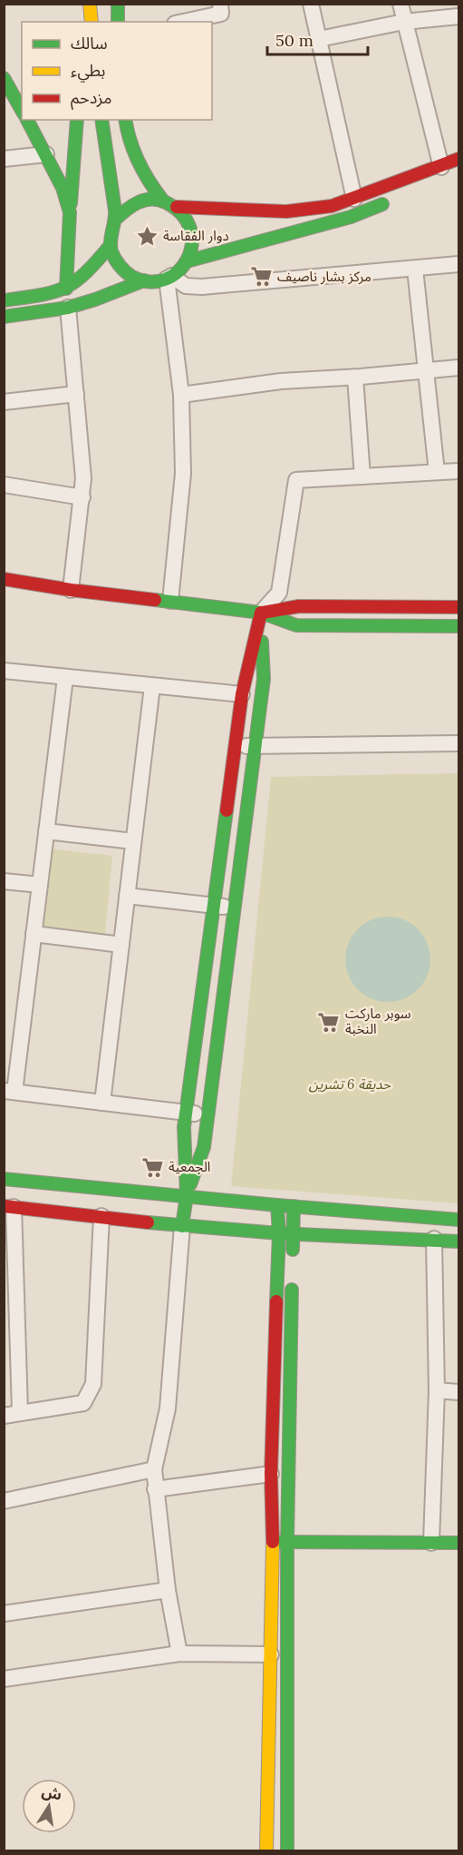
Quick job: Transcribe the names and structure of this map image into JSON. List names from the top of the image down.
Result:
{
  "parks": ["حديقة 6 تشرين"],
  "places": {
    "place": ["دوار الفقاسة"],
    "supermarket": ["مركز بشار ناصيف", "سوبر ماركت النخبة", "الجمعية"]
  },
  "legend": ["سالك", "بطيء", "مزدحم"],
  "scale_bar": "50 m",
  "north": "top"
}
